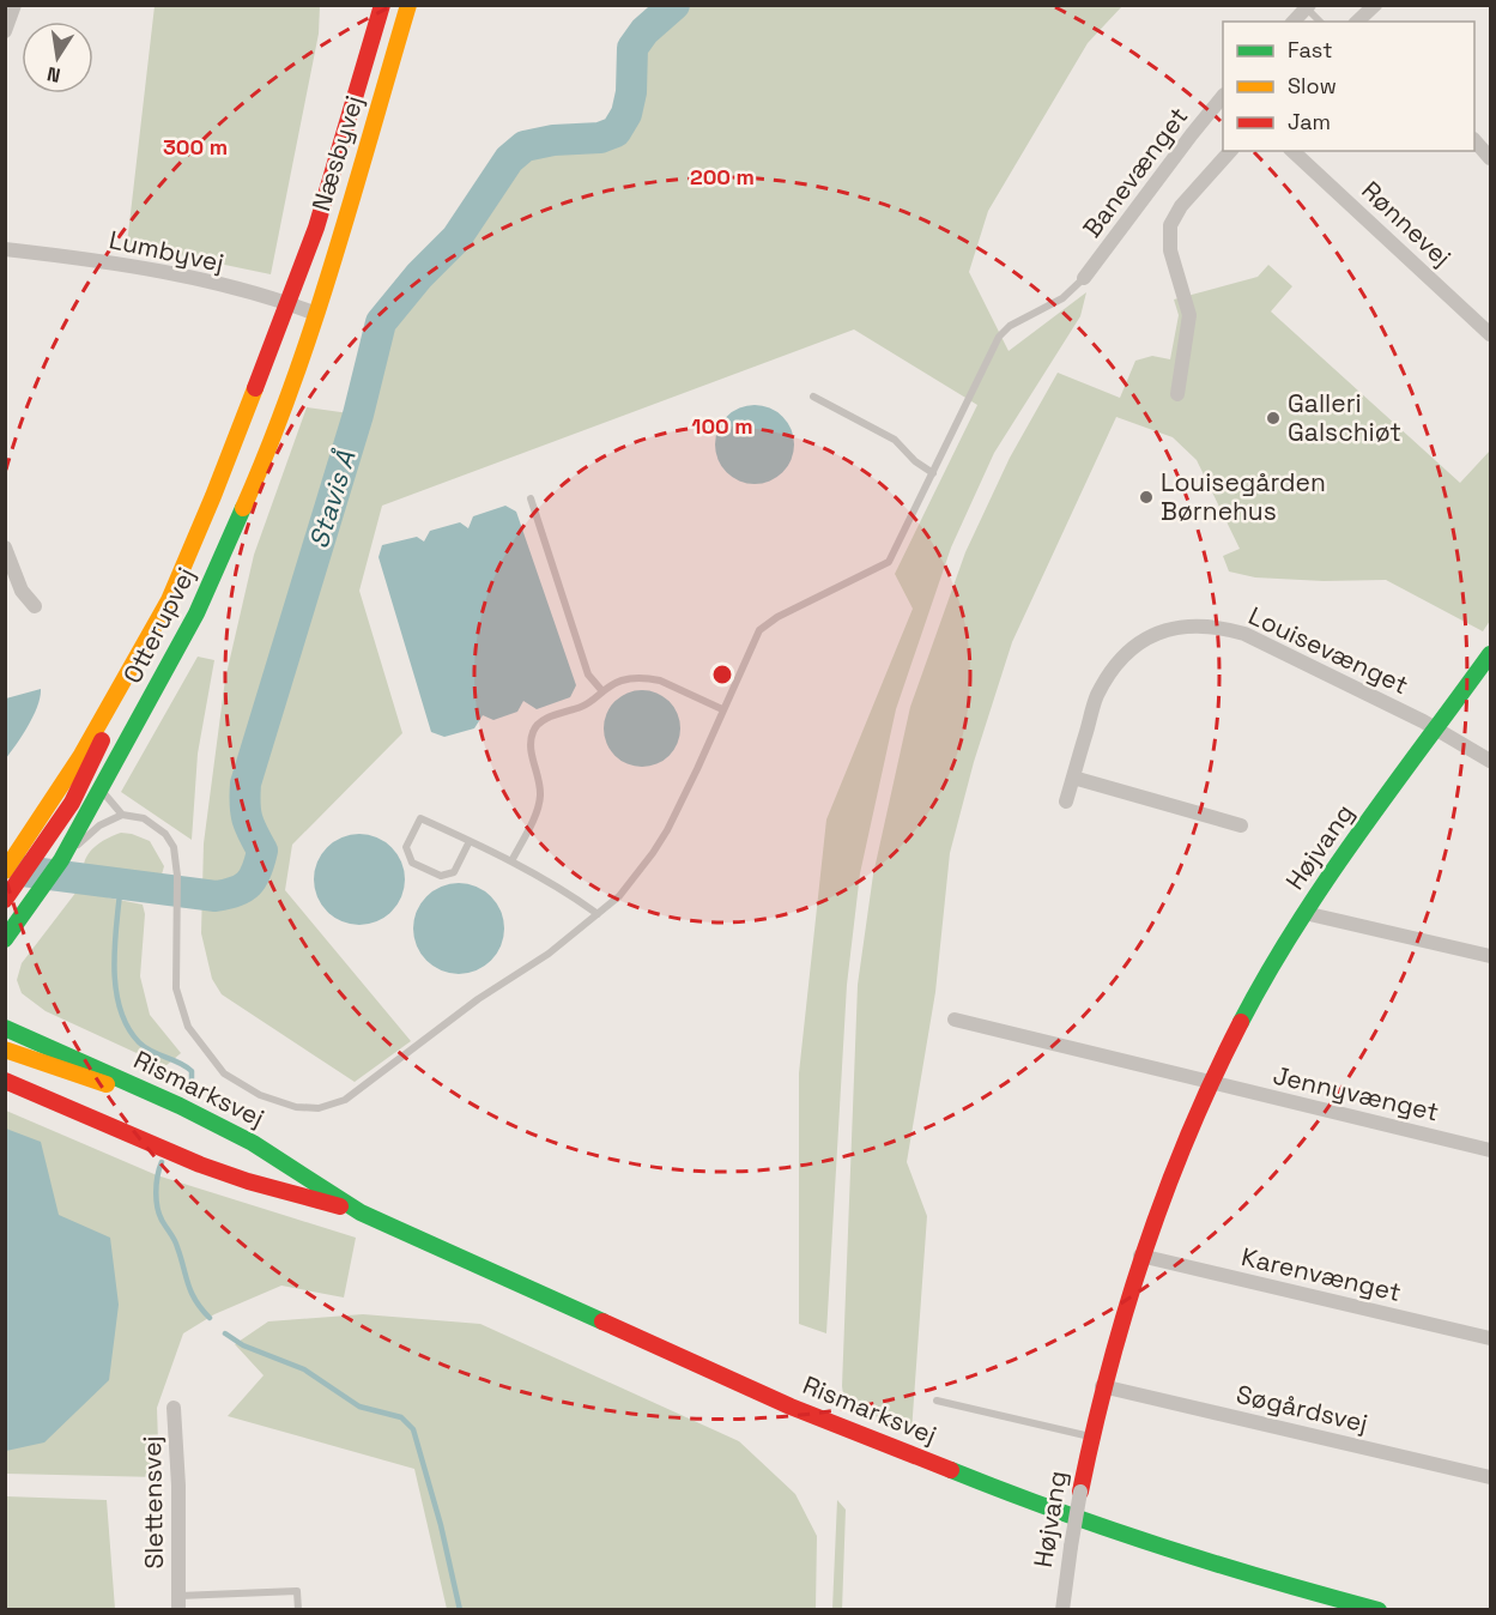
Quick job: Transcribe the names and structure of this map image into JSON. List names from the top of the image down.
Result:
{
  "streets": {
    "main road": [
      "Næsbyvej",
      "Otterupvej",
      "Højvang",
      "Rismarksvej"
    ],
    "street": [
      "Banevænget",
      "Rønnevej",
      "Lumbyvej",
      "Louisevænget",
      "Jennyvænget",
      "Karenvænget",
      "Søgårdsvej",
      "Slettensvej"
    ]
  },
  "crossings": [
    ["Næsbyvej", "Lumbyvej"],
    ["Næsbyvej", "Otterupvej"],
    ["Lumbyvej", "Otterupvej"],
    ["Louisevænget", "Højvang"],
    ["Højvang", "Jennyvænget"],
    ["Højvang", "Karenvænget"],
    ["Højvang", "Søgårdsvej"]
  ],
  "water": ["Stavis Å"],
  "places": ["Galleri Galschiøt", "Louisegården Børnehus"],
  "legend": ["Fast", "Slow", "Jam"],
  "north": "bottom",
  "rings": ["300 m", "200 m", "100 m"]
}
